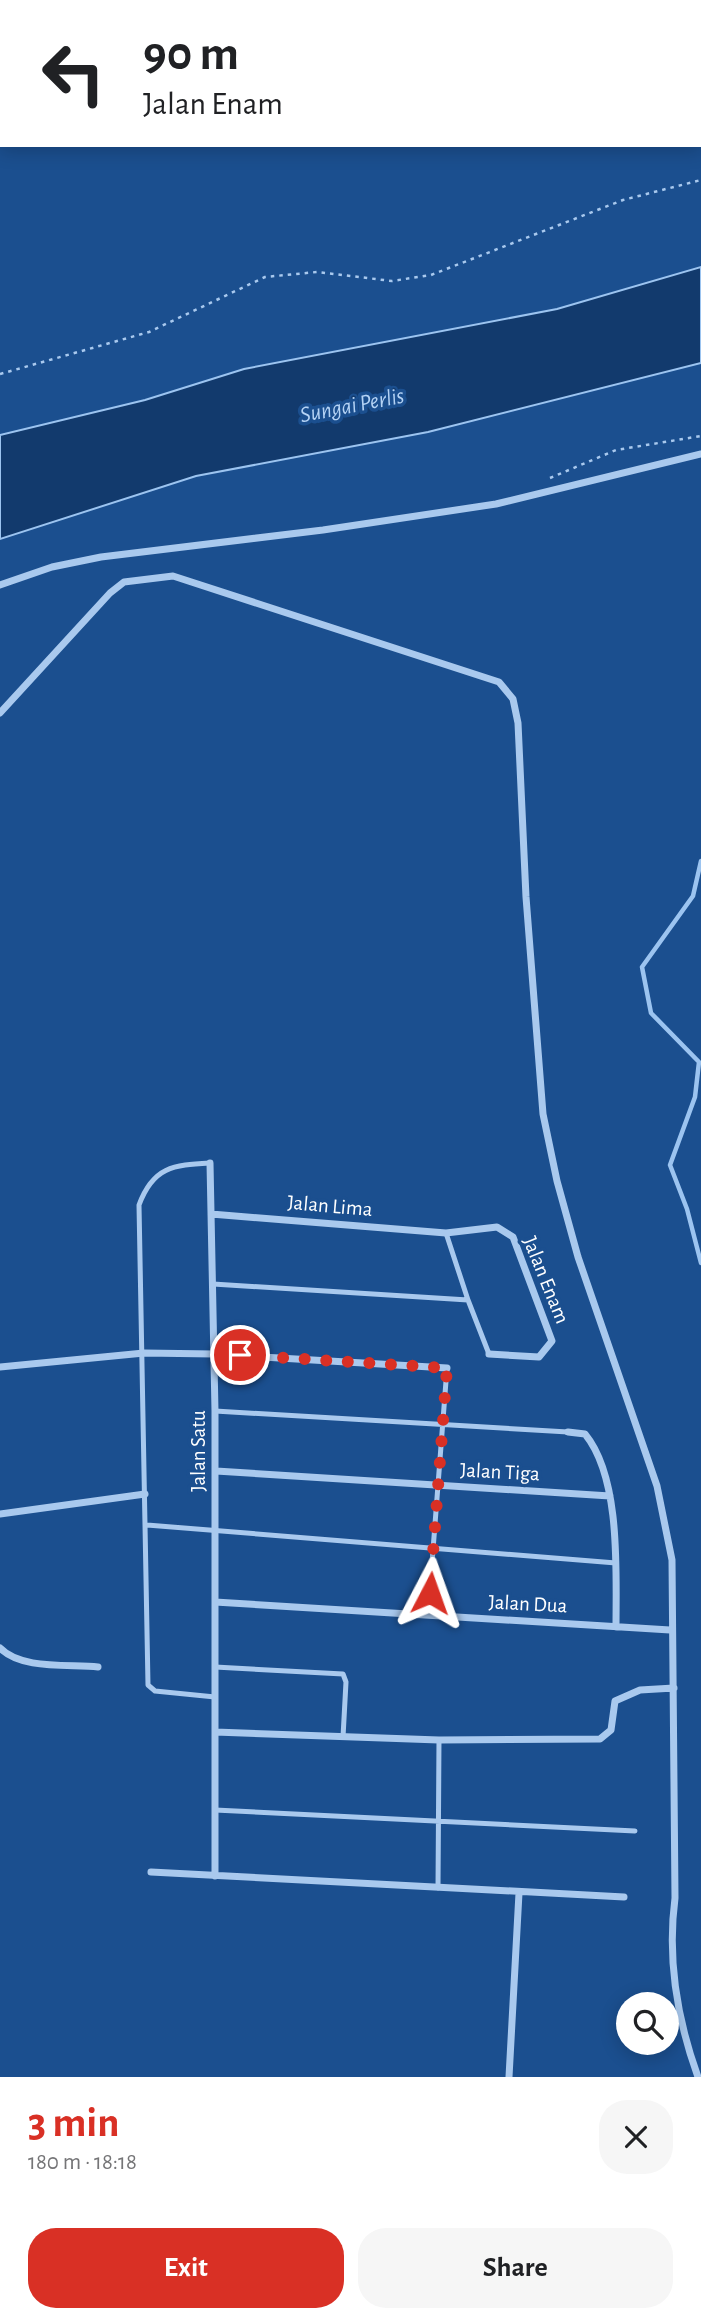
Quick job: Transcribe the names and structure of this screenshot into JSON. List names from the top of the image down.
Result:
{
  "streets": {
    "street": [
      "Jalan Lima",
      "Jalan Enam",
      "Jalan Satu",
      "Jalan Tiga",
      "Jalan Dua"
    ]
  },
  "crossings": [
    ["Jalan Lima", "Jalan Enam"],
    ["Jalan Lima", "Jalan Satu"],
    ["Jalan Satu", "Jalan Tiga"],
    ["Jalan Satu", "Jalan Dua"]
  ],
  "water": ["Sungai Perlis"],
  "page": {
    "turn": ["90 m", "Jalan Enam"],
    "heading": ["3 min", "180 m · 18:18"],
    "buttons": ["Exit", "Share"]
  }
}
